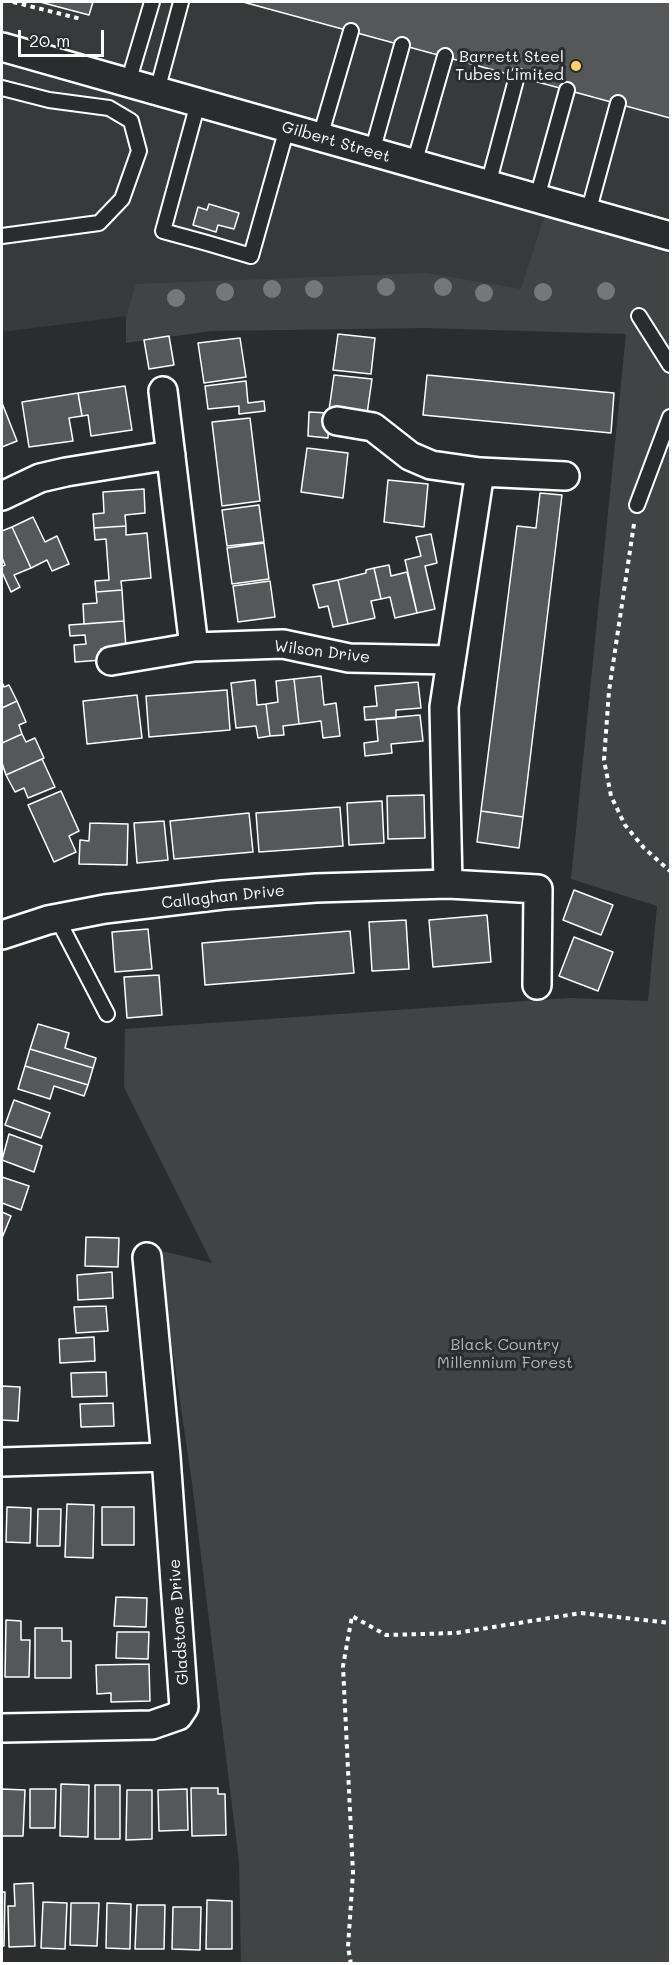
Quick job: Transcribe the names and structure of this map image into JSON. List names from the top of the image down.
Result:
{
  "streets": {
    "street": [
      "Gilbert Street",
      "Wilson Drive",
      "Callaghan Drive",
      "Gladstone Drive"
    ]
  },
  "parks": ["Black Country Millennium Forest"],
  "places": ["Barrett Steel Tubes Limited"],
  "scale_bar": "20 m"
}
